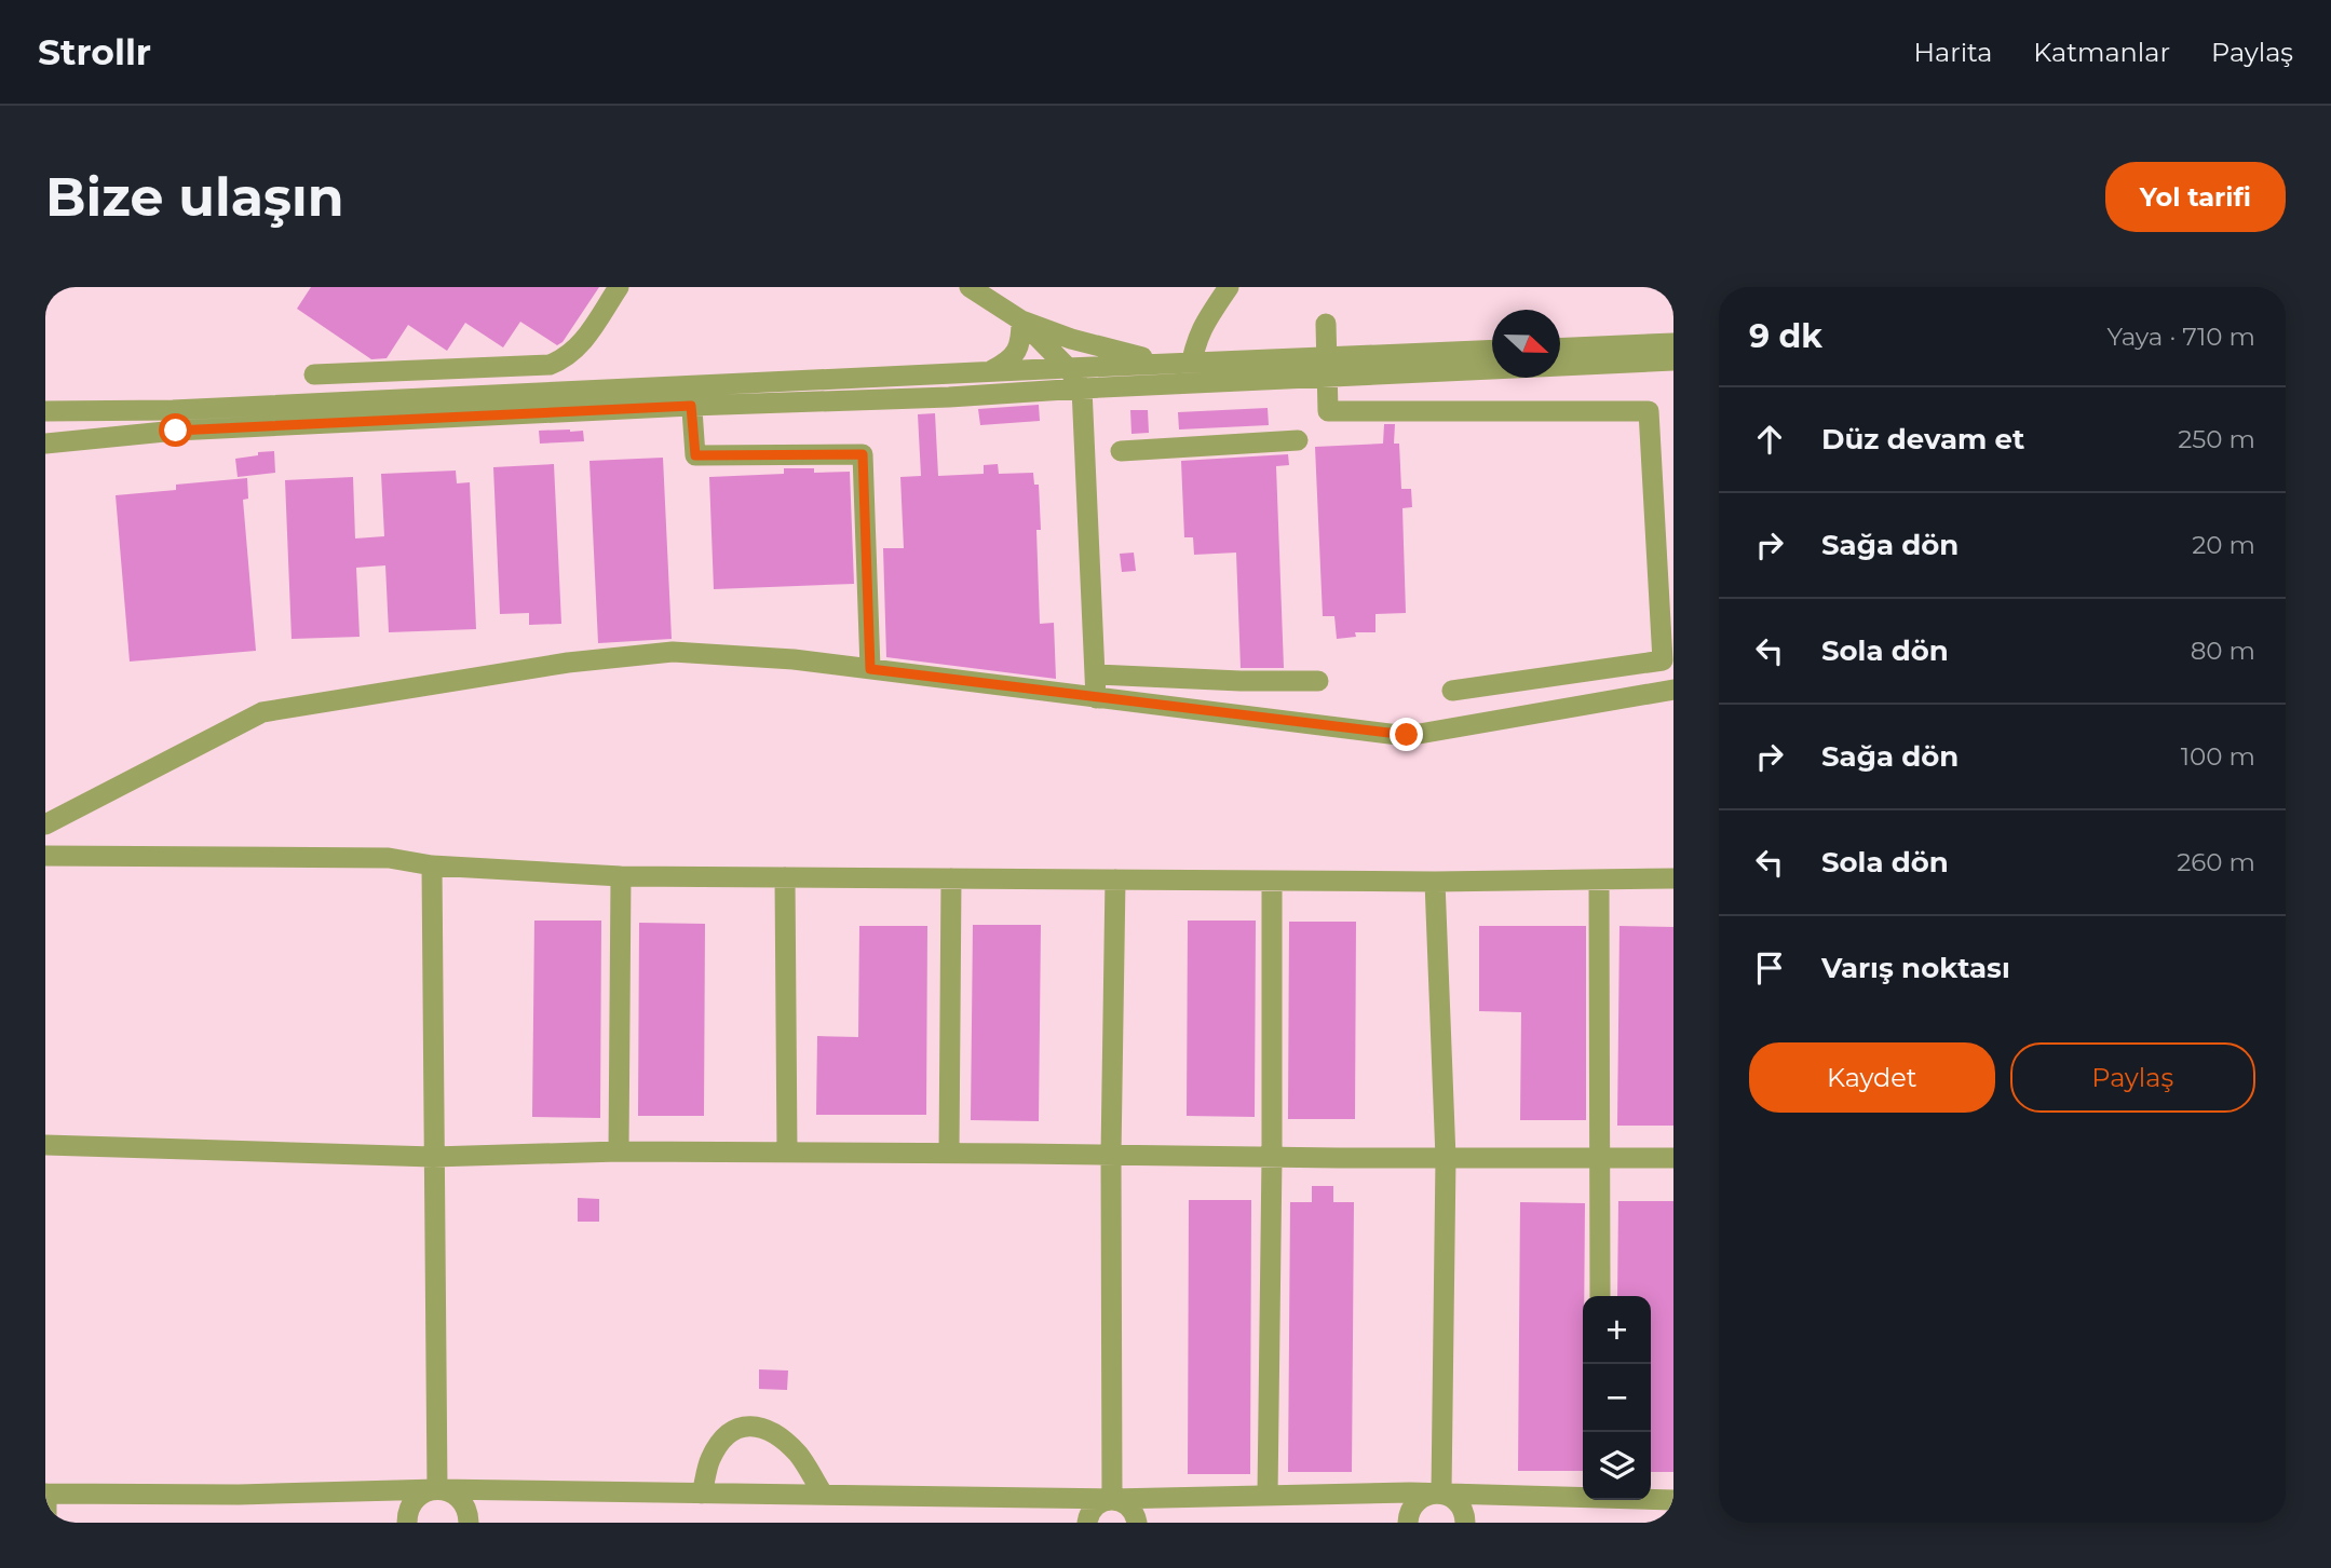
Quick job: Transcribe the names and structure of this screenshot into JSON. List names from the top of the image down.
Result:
{
  "north": "right",
  "page": {
    "header": "Strollr",
    "nav": ["Harita", "Katmanlar", "Paylaş"],
    "buttons": [
      "Yol tarifi",
      ["Kaydet", "Paylaş"]
    ],
    "title": "Bize ulaşın",
    "heading": ["9 dk", "Yaya · 710 m"],
    "list": [
      ["Düz devam et", "250 m"],
      ["Sağa dön", "20 m"],
      ["Sola dön", "80 m"],
      ["Sağa dön", "100 m"],
      ["Sola dön", "260 m"],
      "Varış noktası"
    ],
    "map_buttons": ["+", "−"]
  }
}
